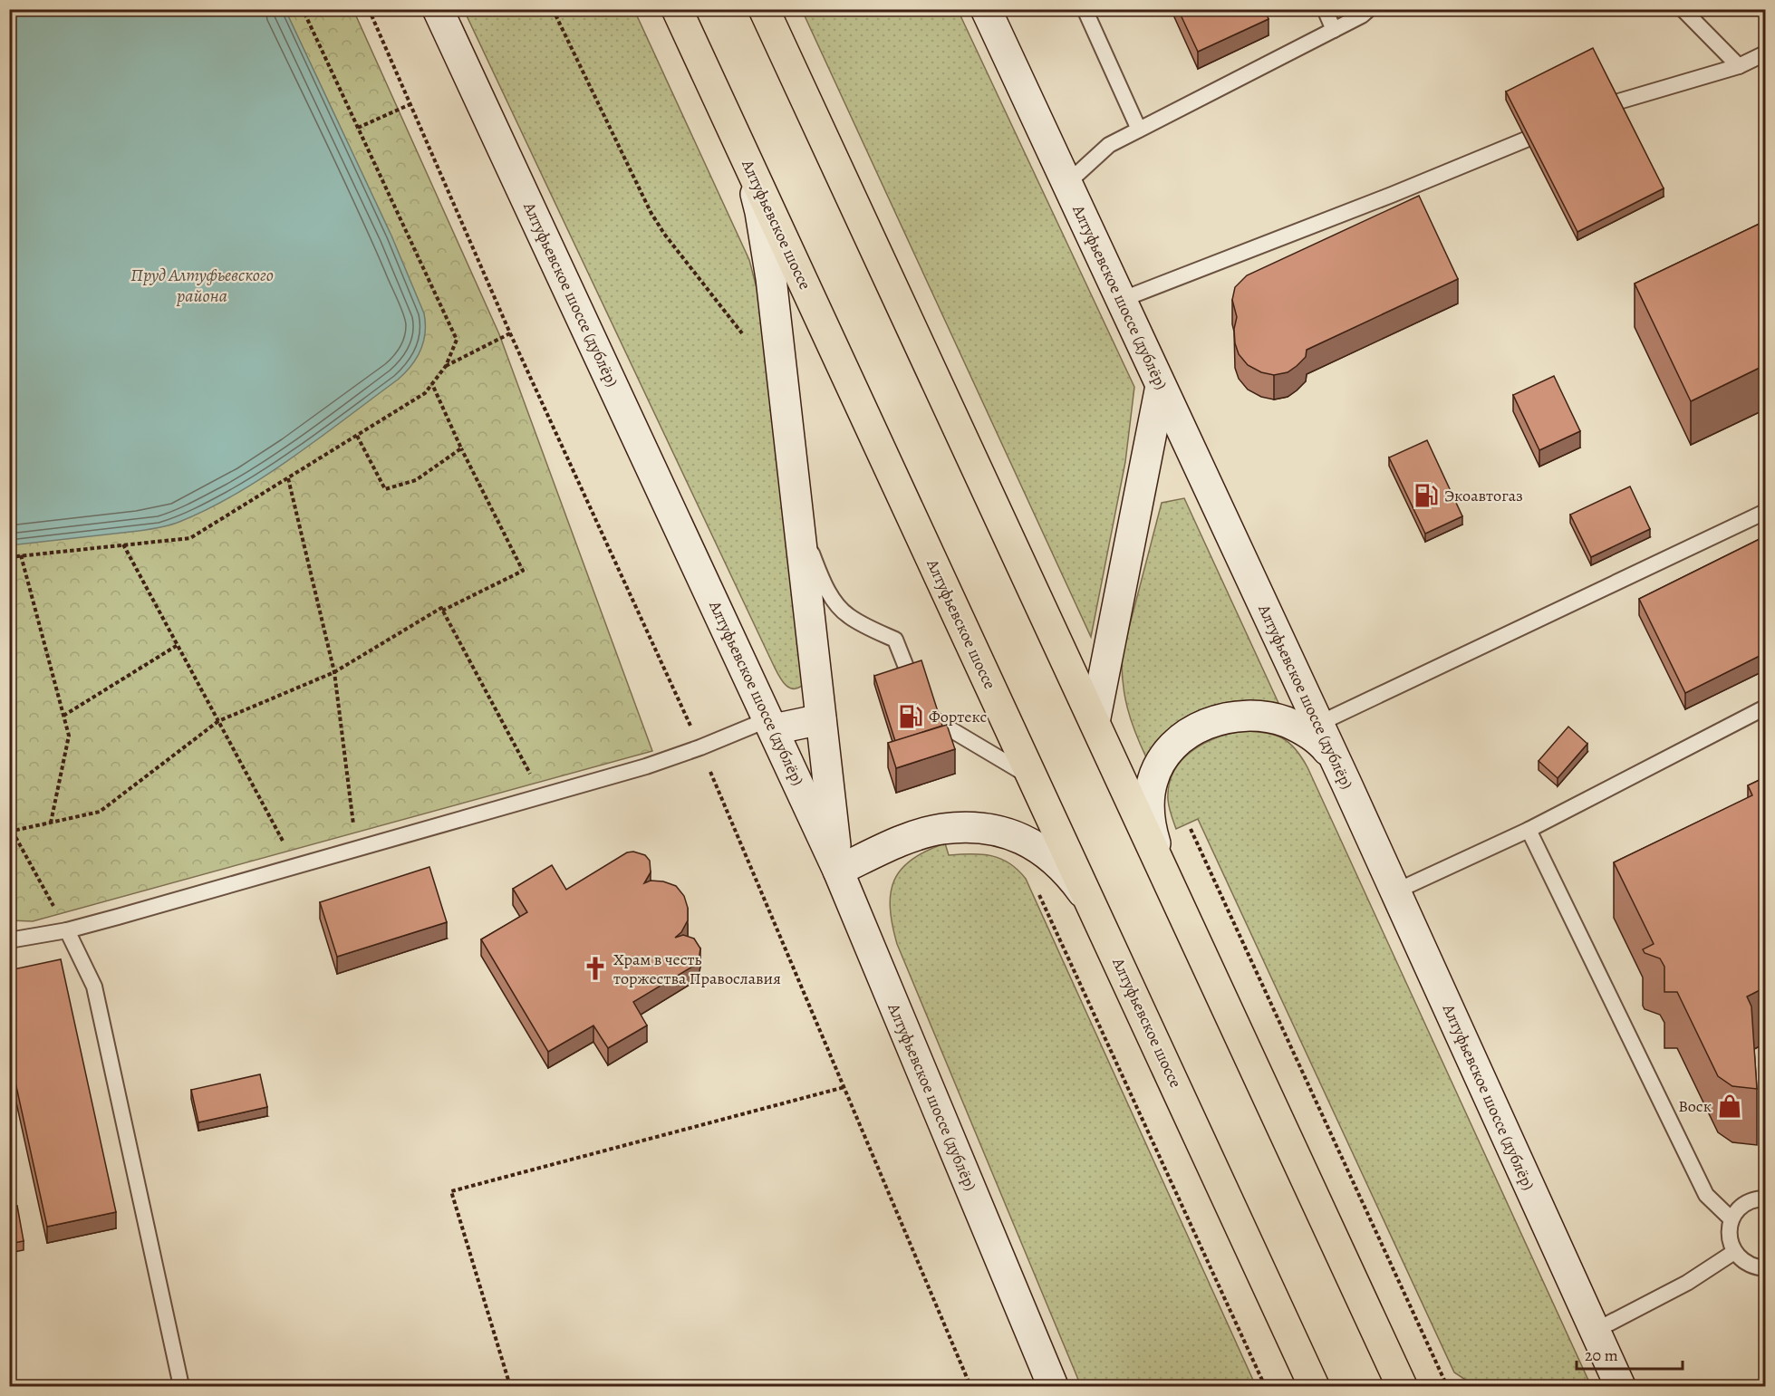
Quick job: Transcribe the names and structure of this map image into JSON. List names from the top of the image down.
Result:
{
  "streets": {
    "main road": ["Алтуфьевское шоссе"],
    "street": ["Алтуфьевское шоссе (дублёр)"]
  },
  "water": ["Пруд Алтуфьевского района"],
  "places": {
    "fuel station": ["Экоавтогаз", "Фортекс"],
    "church": ["Храм в честь торжества Православия"],
    "shop": ["Воск"]
  },
  "scale_bar": "20 m"
}
